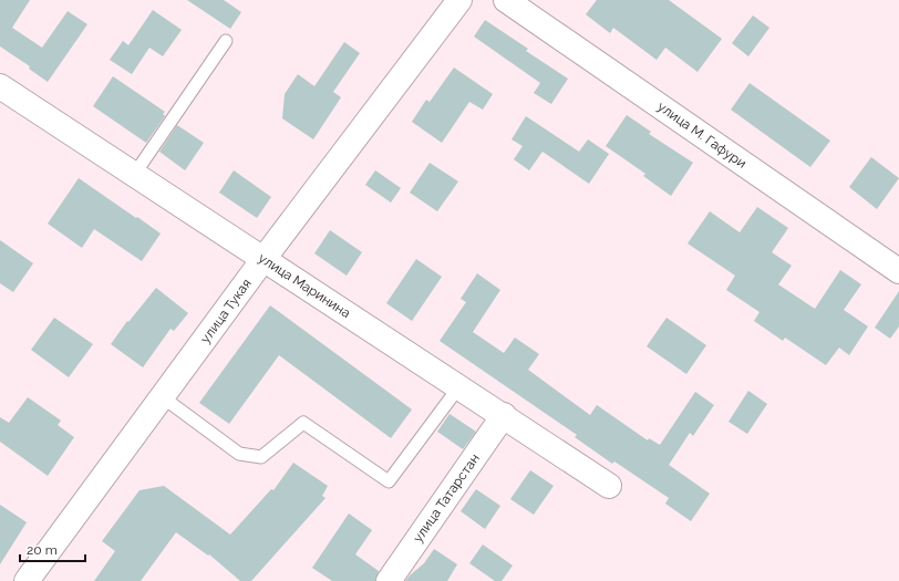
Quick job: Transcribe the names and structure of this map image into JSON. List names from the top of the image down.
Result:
{
  "streets": {
    "street": [
      "улица М. Гафури",
      "улица Маринина",
      "улица Тукая",
      "улица Татарстан"
    ]
  },
  "crossings": [
    ["улица Маринина", "улица Тукая"],
    ["улица Маринина", "улица Татарстан"]
  ],
  "scale_bar": "20 m"
}
